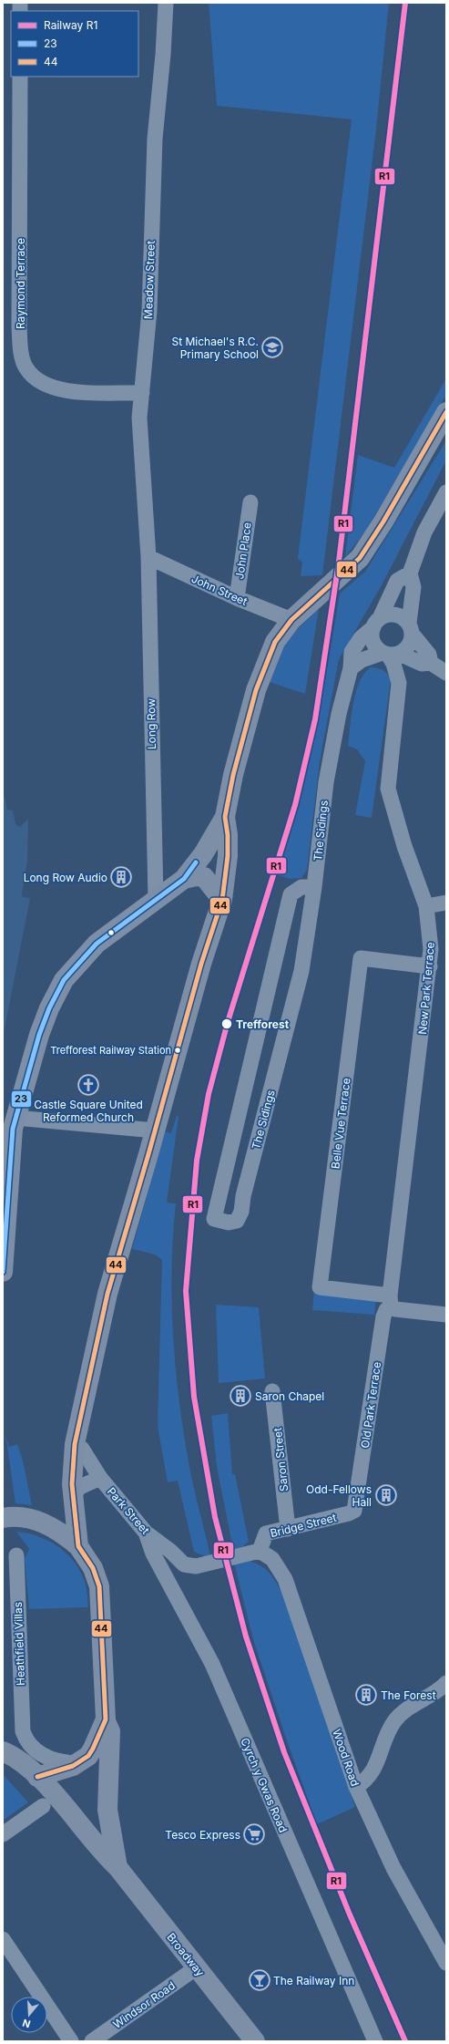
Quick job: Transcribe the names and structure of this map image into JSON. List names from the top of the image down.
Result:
{
  "streets": {
    "main road": ["Broadway"],
    "street": [
      "Meadow Street",
      "Raymond Terrace",
      "John Place",
      "John Street",
      "Long Row",
      "The Sidings",
      "New Park Terrace",
      "Belle Vue Terrace",
      "Old Park Terrace",
      "Saron Street",
      "Park Street",
      "Bridge Street",
      "Heathfield Villas",
      "Wood Road",
      "Cyrch y Gwas Road",
      "Windsor Road"
    ]
  },
  "crossings": [
    ["Meadow Street", "Raymond Terrace"],
    ["Meadow Street", "John Street"],
    ["Meadow Street", "Long Row"],
    ["John Place", "John Street"],
    ["John Street", "Long Row"],
    ["The Sidings", "New Park Terrace"],
    ["New Park Terrace", "Belle Vue Terrace"],
    ["New Park Terrace", "Old Park Terrace"],
    ["Belle Vue Terrace", "Old Park Terrace"],
    ["Old Park Terrace", "Bridge Street"],
    ["Saron Street", "Bridge Street"],
    ["Park Street", "Bridge Street"],
    ["Park Street", "Wood Road"],
    ["Park Street", "Cyrch y Gwas Road"],
    ["Bridge Street", "Wood Road"],
    ["Broadway", "Windsor Road"]
  ],
  "places": {
    "school or university": ["St Michael's R.C. Primary School"],
    "building": [
      "Long Row Audio",
      "Saron Chapel",
      "Odd-Fellows Hall",
      "The Forest"
    ],
    "other": ["Trefforest", "Trefforest Railway Station"],
    "church": ["Castle Square United Reformed Church"],
    "supermarket": ["Tesco Express"],
    "bar": ["The Railway Inn"]
  },
  "lines": ["rail line R1", "transit line 44", "transit line 23"],
  "legend": ["Railway R1", "23", "44"],
  "north": "bottom"
}
